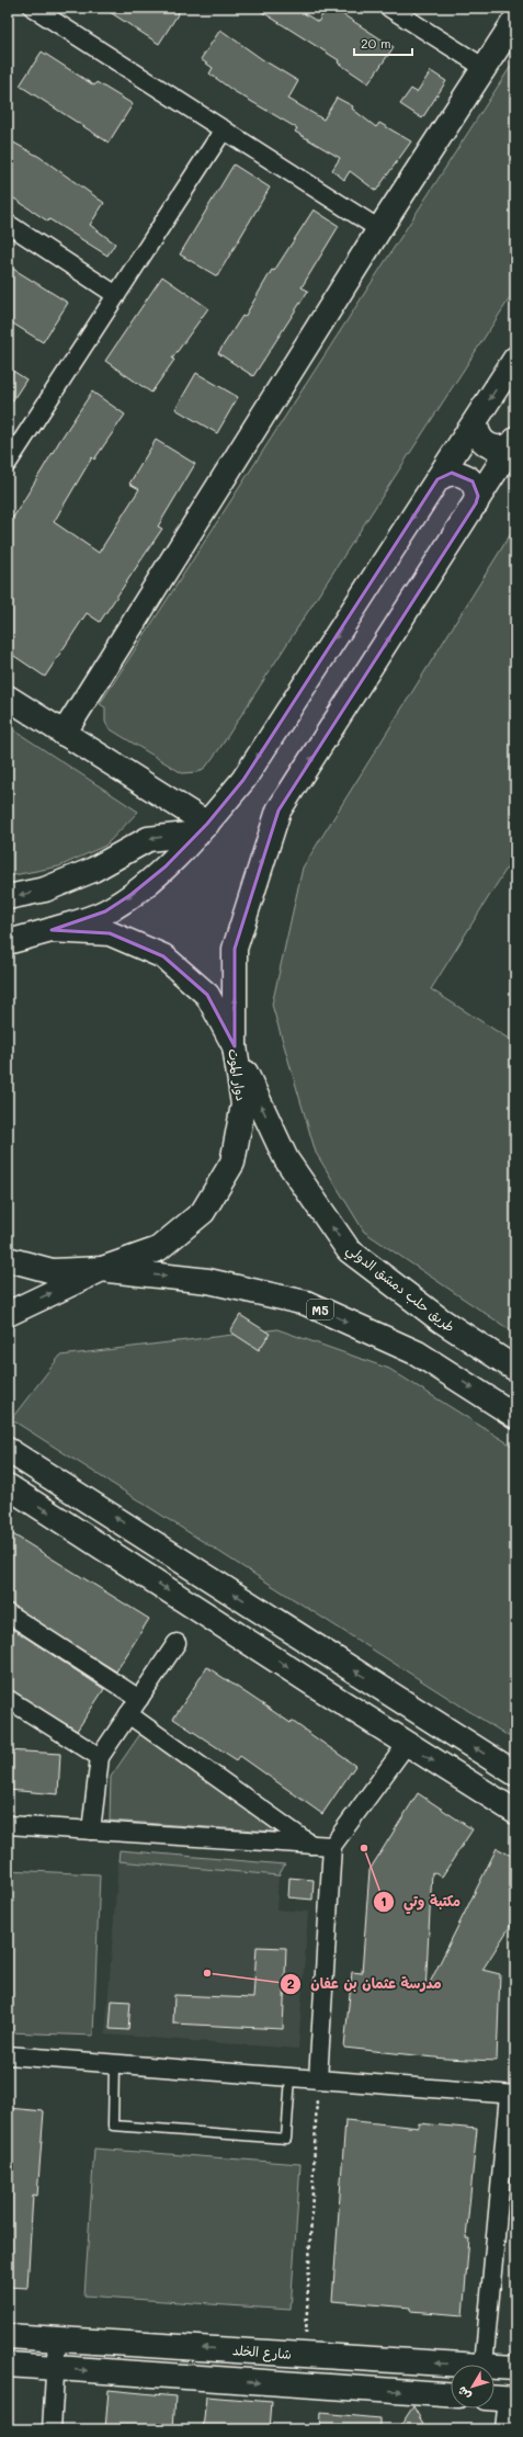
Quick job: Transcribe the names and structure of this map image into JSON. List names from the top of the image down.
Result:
{
  "streets": {
    "main road": [
      "دوار الموت",
      "طريق حلب دمشق الدولي",
      "M5",
      "شارع الخلد"
    ]
  },
  "crossings": [
    ["دوار الموت", "طريق حلب دمشق الدولي"],
    ["دوار الموت", "M5"]
  ],
  "one_way": ["طريق حلب دمشق الدولي"],
  "places": ["مكتبة وتي", "مدرسة عثمان بن عفان"],
  "scale_bar": "20 m",
  "north": "bottom left"
}
